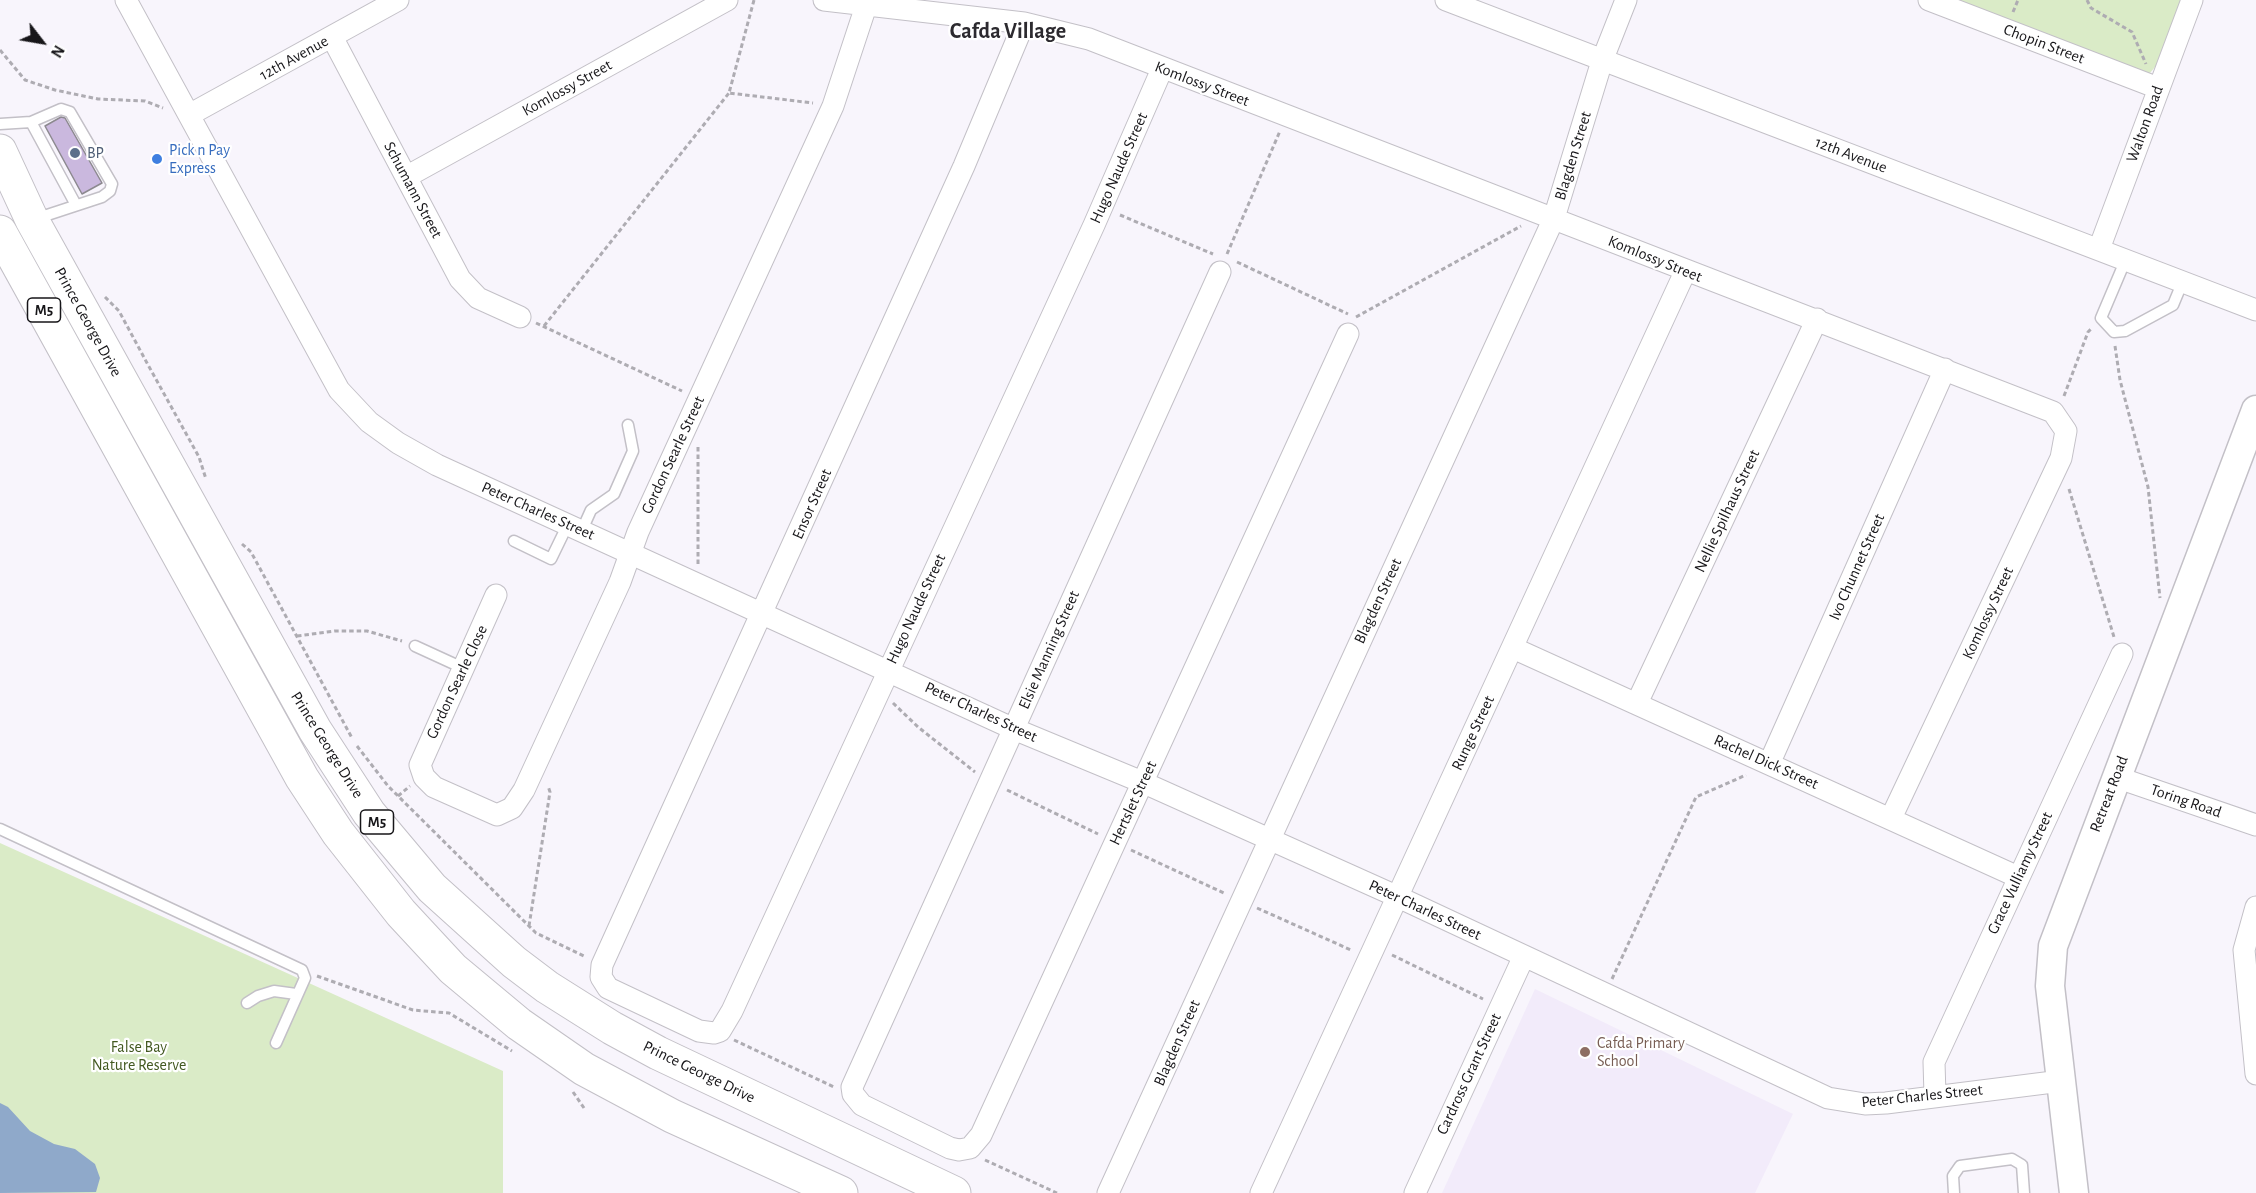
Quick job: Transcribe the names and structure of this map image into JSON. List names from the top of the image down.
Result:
{
  "streets": {
    "main road": ["M5", "Prince George Drive", "Retreat Road"],
    "street": [
      "Chopin Street",
      "12th Avenue",
      "Komlossy Street",
      "Walton Road",
      "Blagden Street",
      "Hugo Naude Street",
      "Schumann Street",
      "Gordon Searle Street",
      "Ensor Street",
      "Peter Charles Street",
      "Nellie Spilhaus Street",
      "Ivo Chunnet Street",
      "Elsie Manning Street",
      "Gordon Searle Close",
      "Runge Street",
      "Rachel Dick Street",
      "Toring Road",
      "Hertslet Street",
      "Grace Vulliamy Street",
      "Cardross Grant Street"
    ]
  },
  "crossings": [
    ["Chopin Street", "Walton Road"],
    ["12th Avenue", "Walton Road"],
    ["12th Avenue", "Blagden Street"],
    ["12th Avenue", "Schumann Street"],
    ["12th Avenue", "Peter Charles Street"],
    ["Komlossy Street", "Blagden Street"],
    ["Komlossy Street", "Hugo Naude Street"],
    ["Komlossy Street", "Schumann Street"],
    ["Komlossy Street", "Gordon Searle Street"],
    ["Komlossy Street", "Ensor Street"],
    ["Komlossy Street", "Nellie Spilhaus Street"],
    ["Komlossy Street", "Ivo Chunnet Street"],
    ["Komlossy Street", "Runge Street"],
    ["Komlossy Street", "Rachel Dick Street"],
    ["Blagden Street", "Peter Charles Street"],
    ["Hugo Naude Street", "Ensor Street"],
    ["Hugo Naude Street", "Peter Charles Street"],
    ["Gordon Searle Street", "Peter Charles Street"],
    ["Gordon Searle Street", "Gordon Searle Close"],
    ["Ensor Street", "Peter Charles Street"],
    ["Peter Charles Street", "Elsie Manning Street"],
    ["Peter Charles Street", "Runge Street"],
    ["Peter Charles Street", "Retreat Road"],
    ["Peter Charles Street", "Hertslet Street"],
    ["Peter Charles Street", "Grace Vulliamy Street"],
    ["Peter Charles Street", "Cardross Grant Street"],
    ["Nellie Spilhaus Street", "Rachel Dick Street"],
    ["Ivo Chunnet Street", "Rachel Dick Street"],
    ["Elsie Manning Street", "Hertslet Street"],
    ["Runge Street", "Rachel Dick Street"],
    ["Rachel Dick Street", "Grace Vulliamy Street"],
    ["Retreat Road", "Toring Road"]
  ],
  "districts": ["Cafda Village"],
  "parks": ["False Bay Nature Reserve"],
  "places": ["BP", "Pick n Pay Express", "Cafda Primary School"],
  "north": "bottom right"
}
